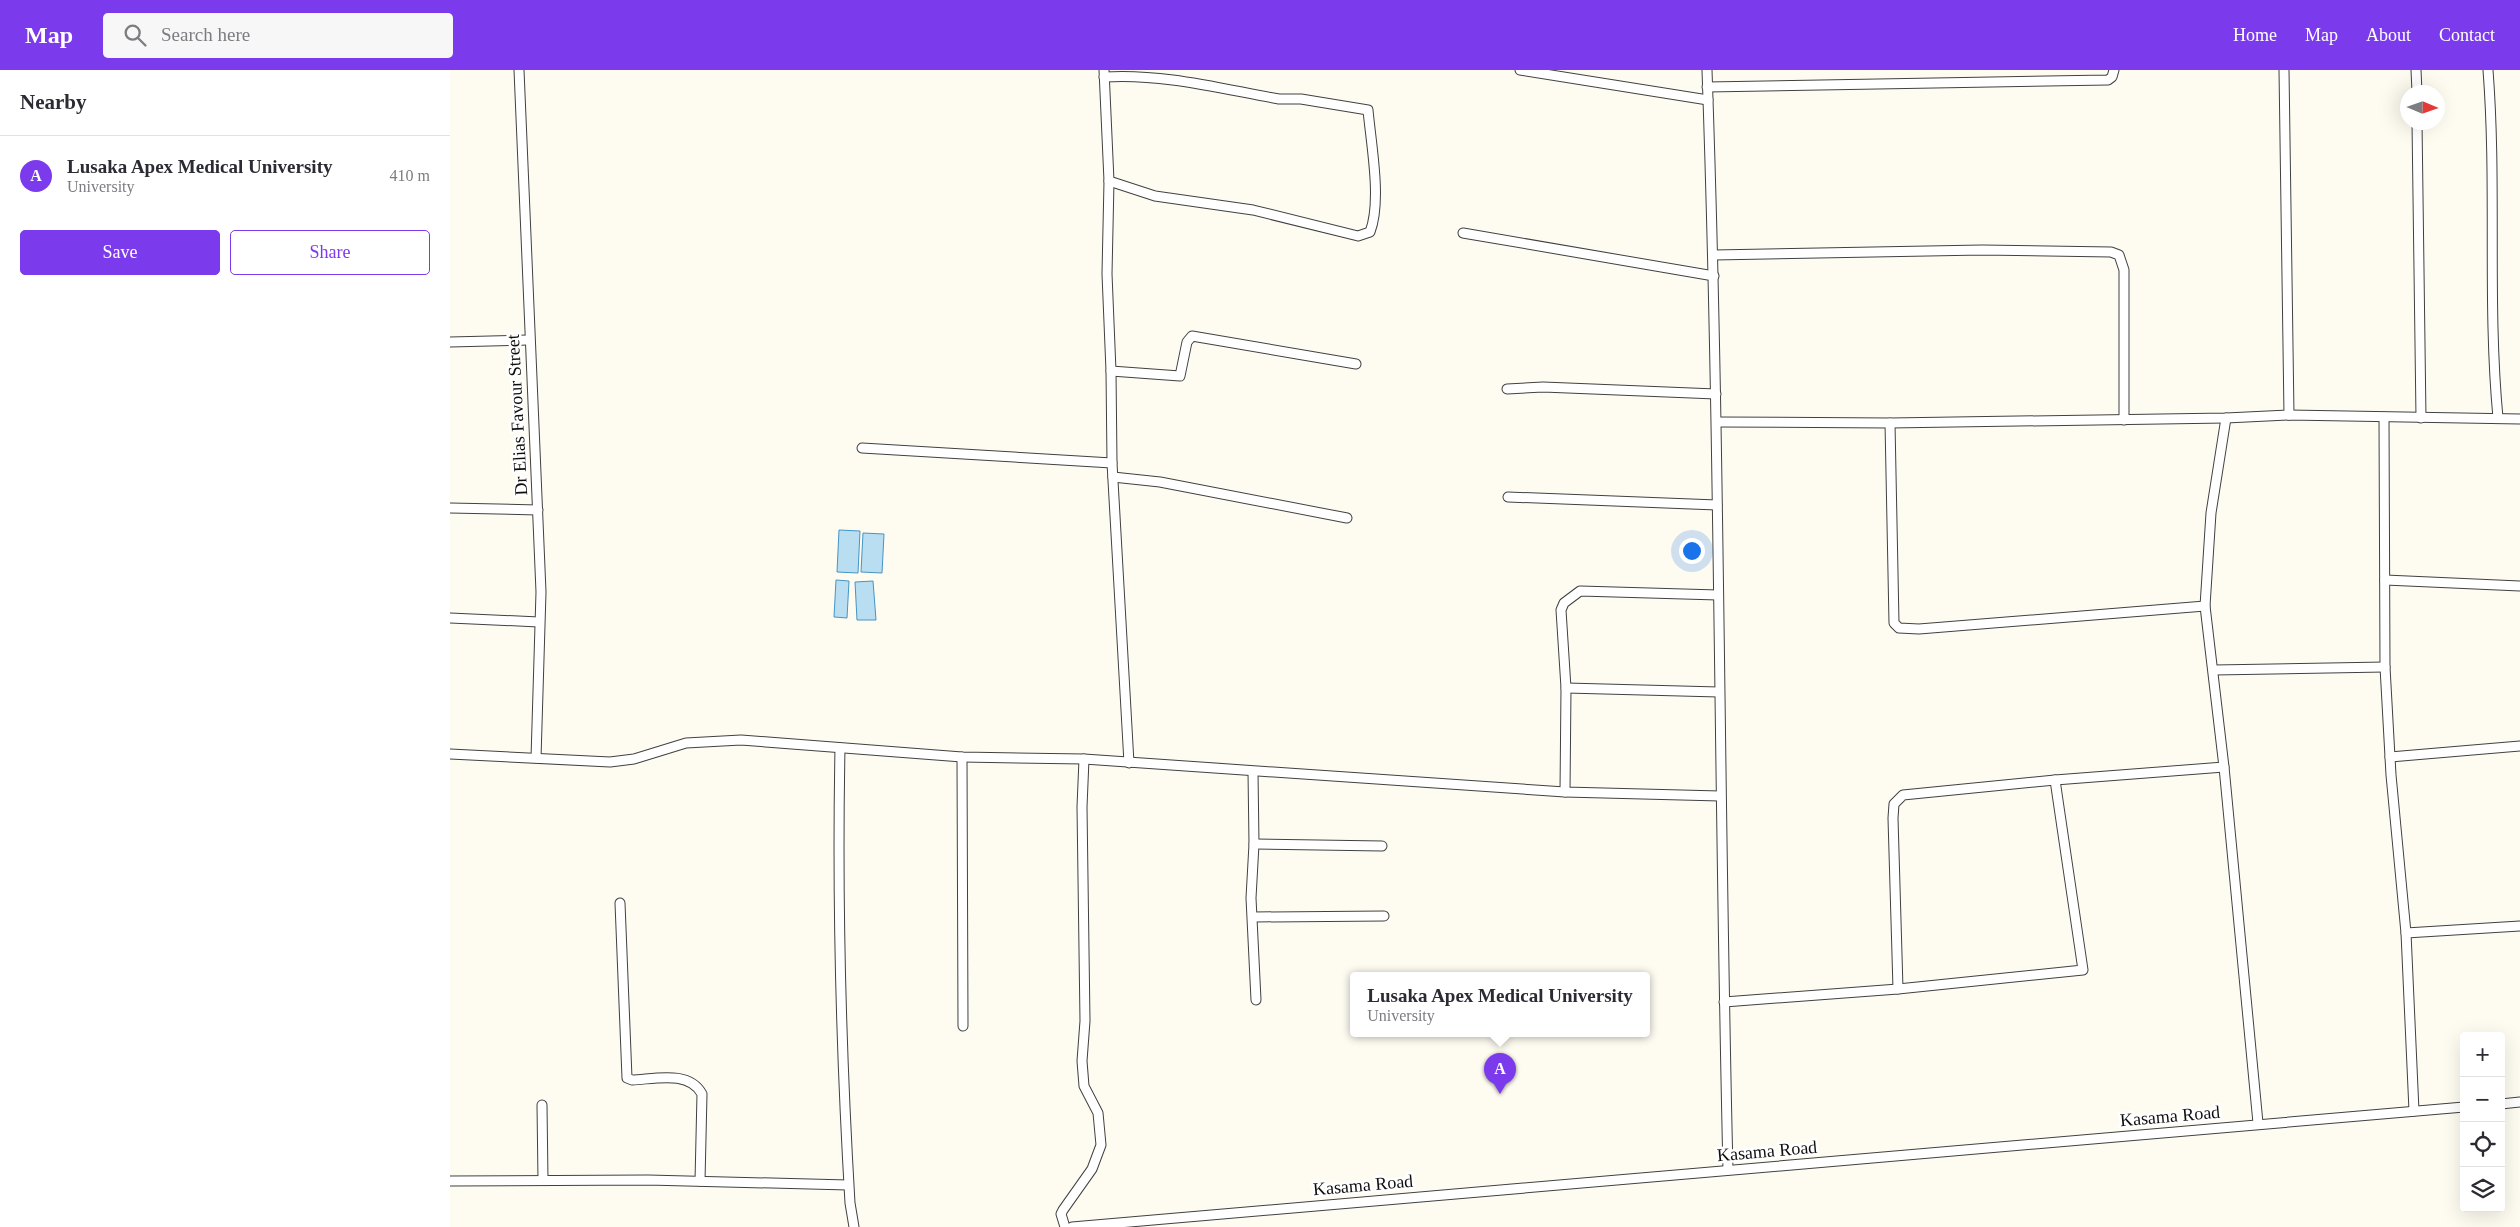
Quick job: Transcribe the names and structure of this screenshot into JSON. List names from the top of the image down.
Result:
{
  "streets": {
    "street": ["Dr Elias Favour Street", "Kasama Road"]
  },
  "north": "right",
  "page": {
    "header": "Map",
    "search": "Search here",
    "nav": [
      "Home",
      "Map",
      "About",
      "Contact"
    ],
    "heading": "Nearby",
    "list": [
      {
        "mark": "A",
        "name": "Lusaka Apex Medical University",
        "note": "University",
        "value": "410 m"
      }
    ],
    "buttons": ["Save", "Share"],
    "popup": ["Lusaka Apex Medical University", "University"],
    "map_buttons": ["+", "−"],
    "pins": "A"
  }
}
